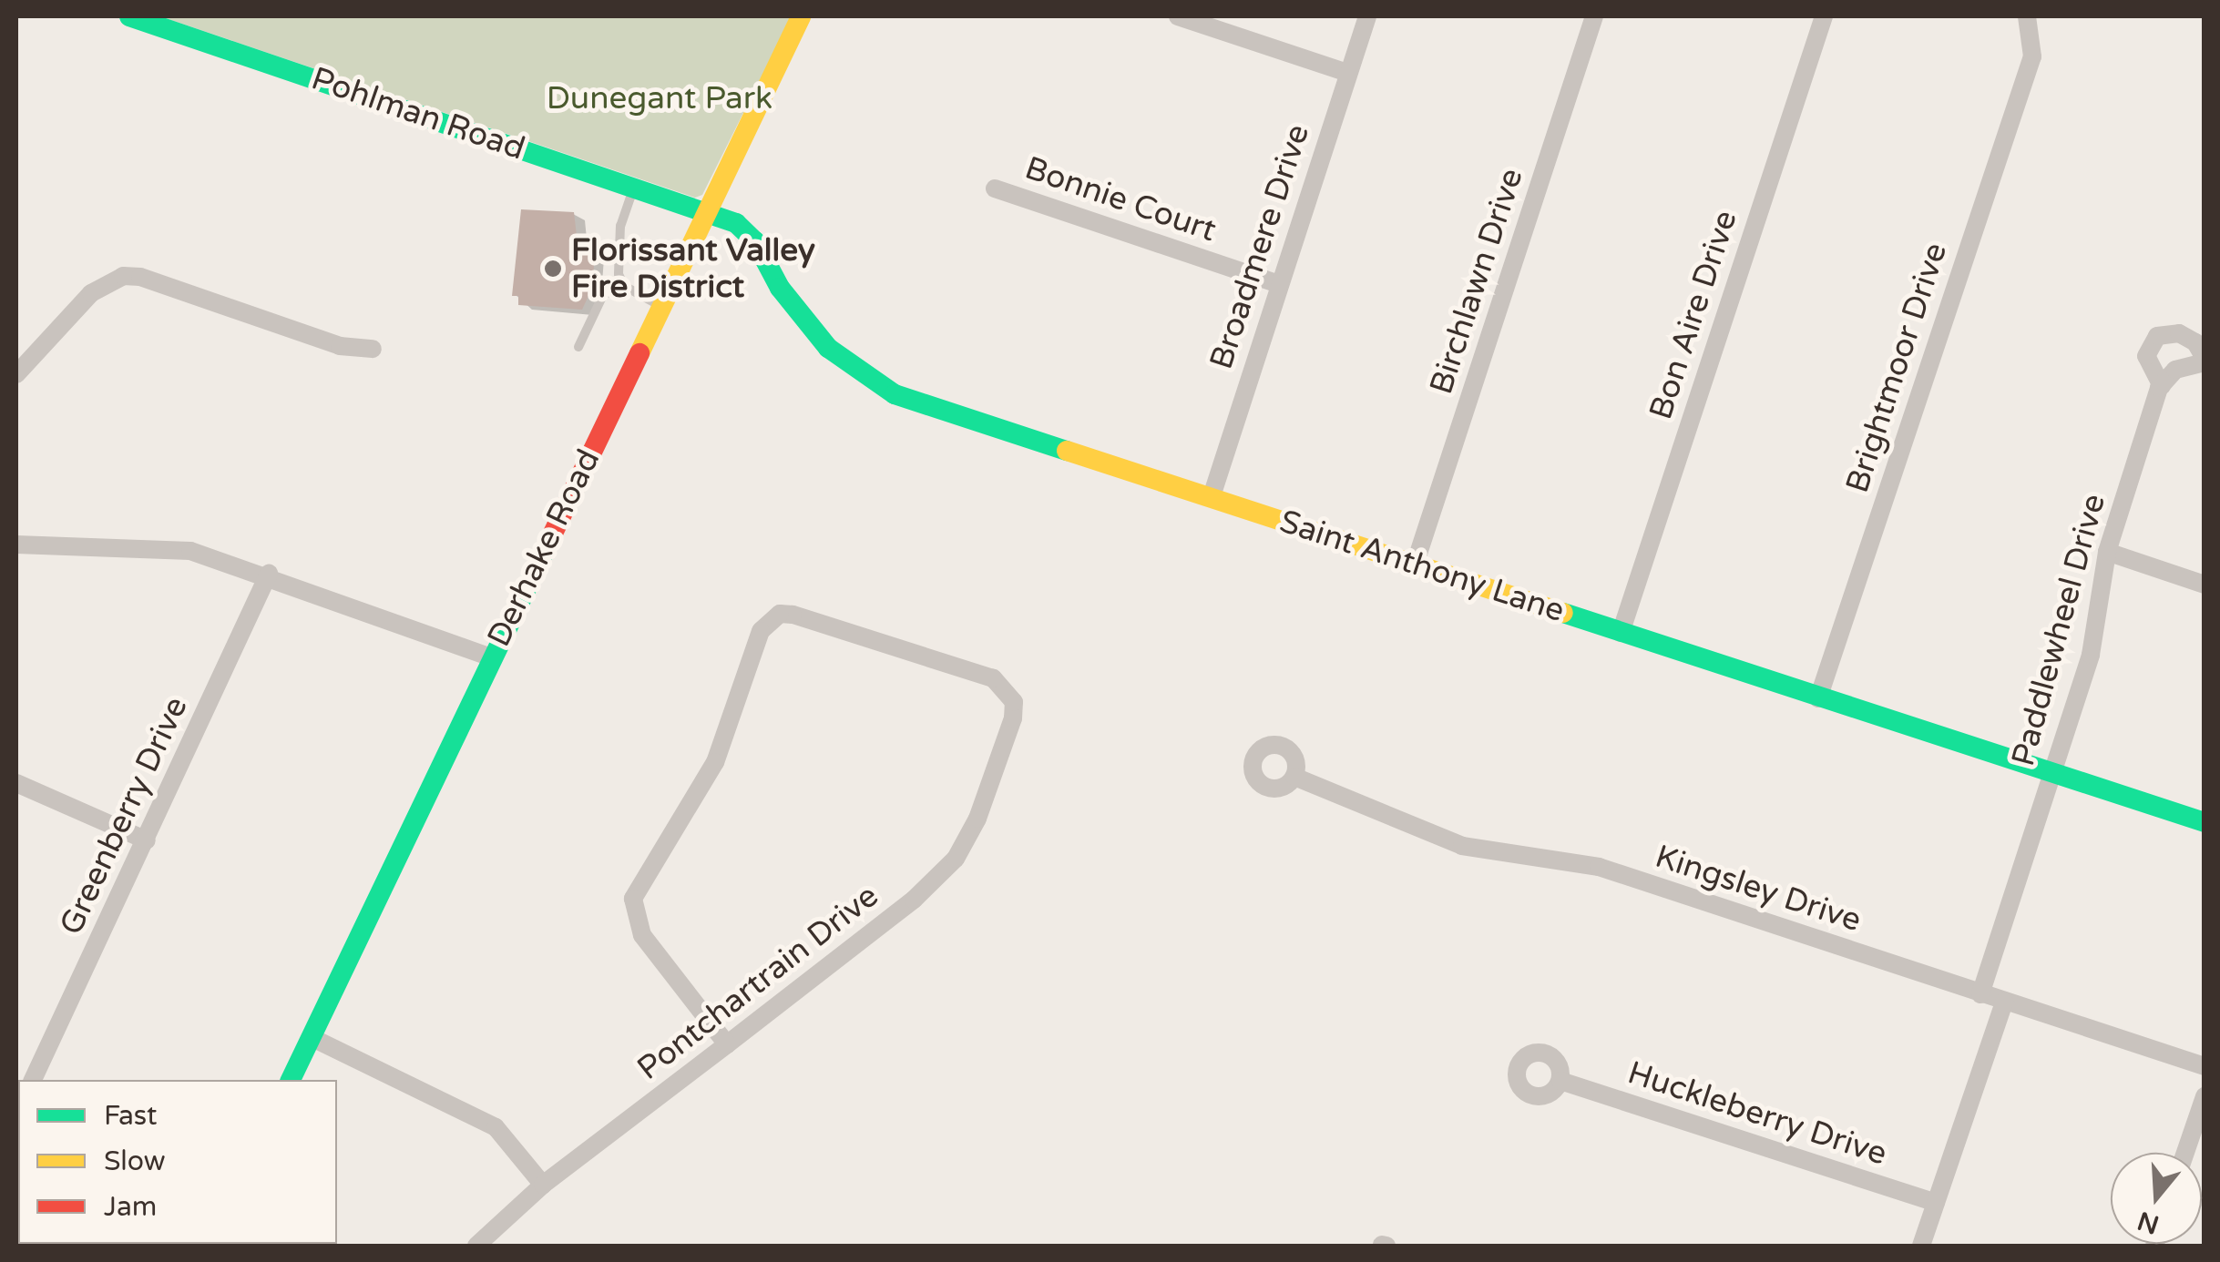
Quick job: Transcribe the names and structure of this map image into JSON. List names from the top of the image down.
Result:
{
  "streets": {
    "street": [
      "Pohlman Road",
      "Bonnie Court",
      "Broadmere Drive",
      "Birchlawn Drive",
      "Bon Aire Drive",
      "Brightmoor Drive",
      "Derhake Road",
      "Saint Anthony Lane",
      "Paddlewheel Drive",
      "Greenberry Drive",
      "Kingsley Drive",
      "Pontchartrain Drive",
      "Huckleberry Drive"
    ]
  },
  "crossings": [
    ["Pohlman Road", "Derhake Road"],
    ["Pohlman Road", "Saint Anthony Lane"],
    ["Bonnie Court", "Broadmere Drive"],
    ["Broadmere Drive", "Saint Anthony Lane"],
    ["Birchlawn Drive", "Saint Anthony Lane"],
    ["Bon Aire Drive", "Saint Anthony Lane"],
    ["Brightmoor Drive", "Saint Anthony Lane"],
    ["Derhake Road", "Saint Anthony Lane"],
    ["Saint Anthony Lane", "Paddlewheel Drive"],
    ["Paddlewheel Drive", "Kingsley Drive"]
  ],
  "parks": ["Dunegant Park"],
  "places": ["Florissant Valley Fire District"],
  "legend": ["Fast", "Slow", "Jam"],
  "north": "bottom"
}
